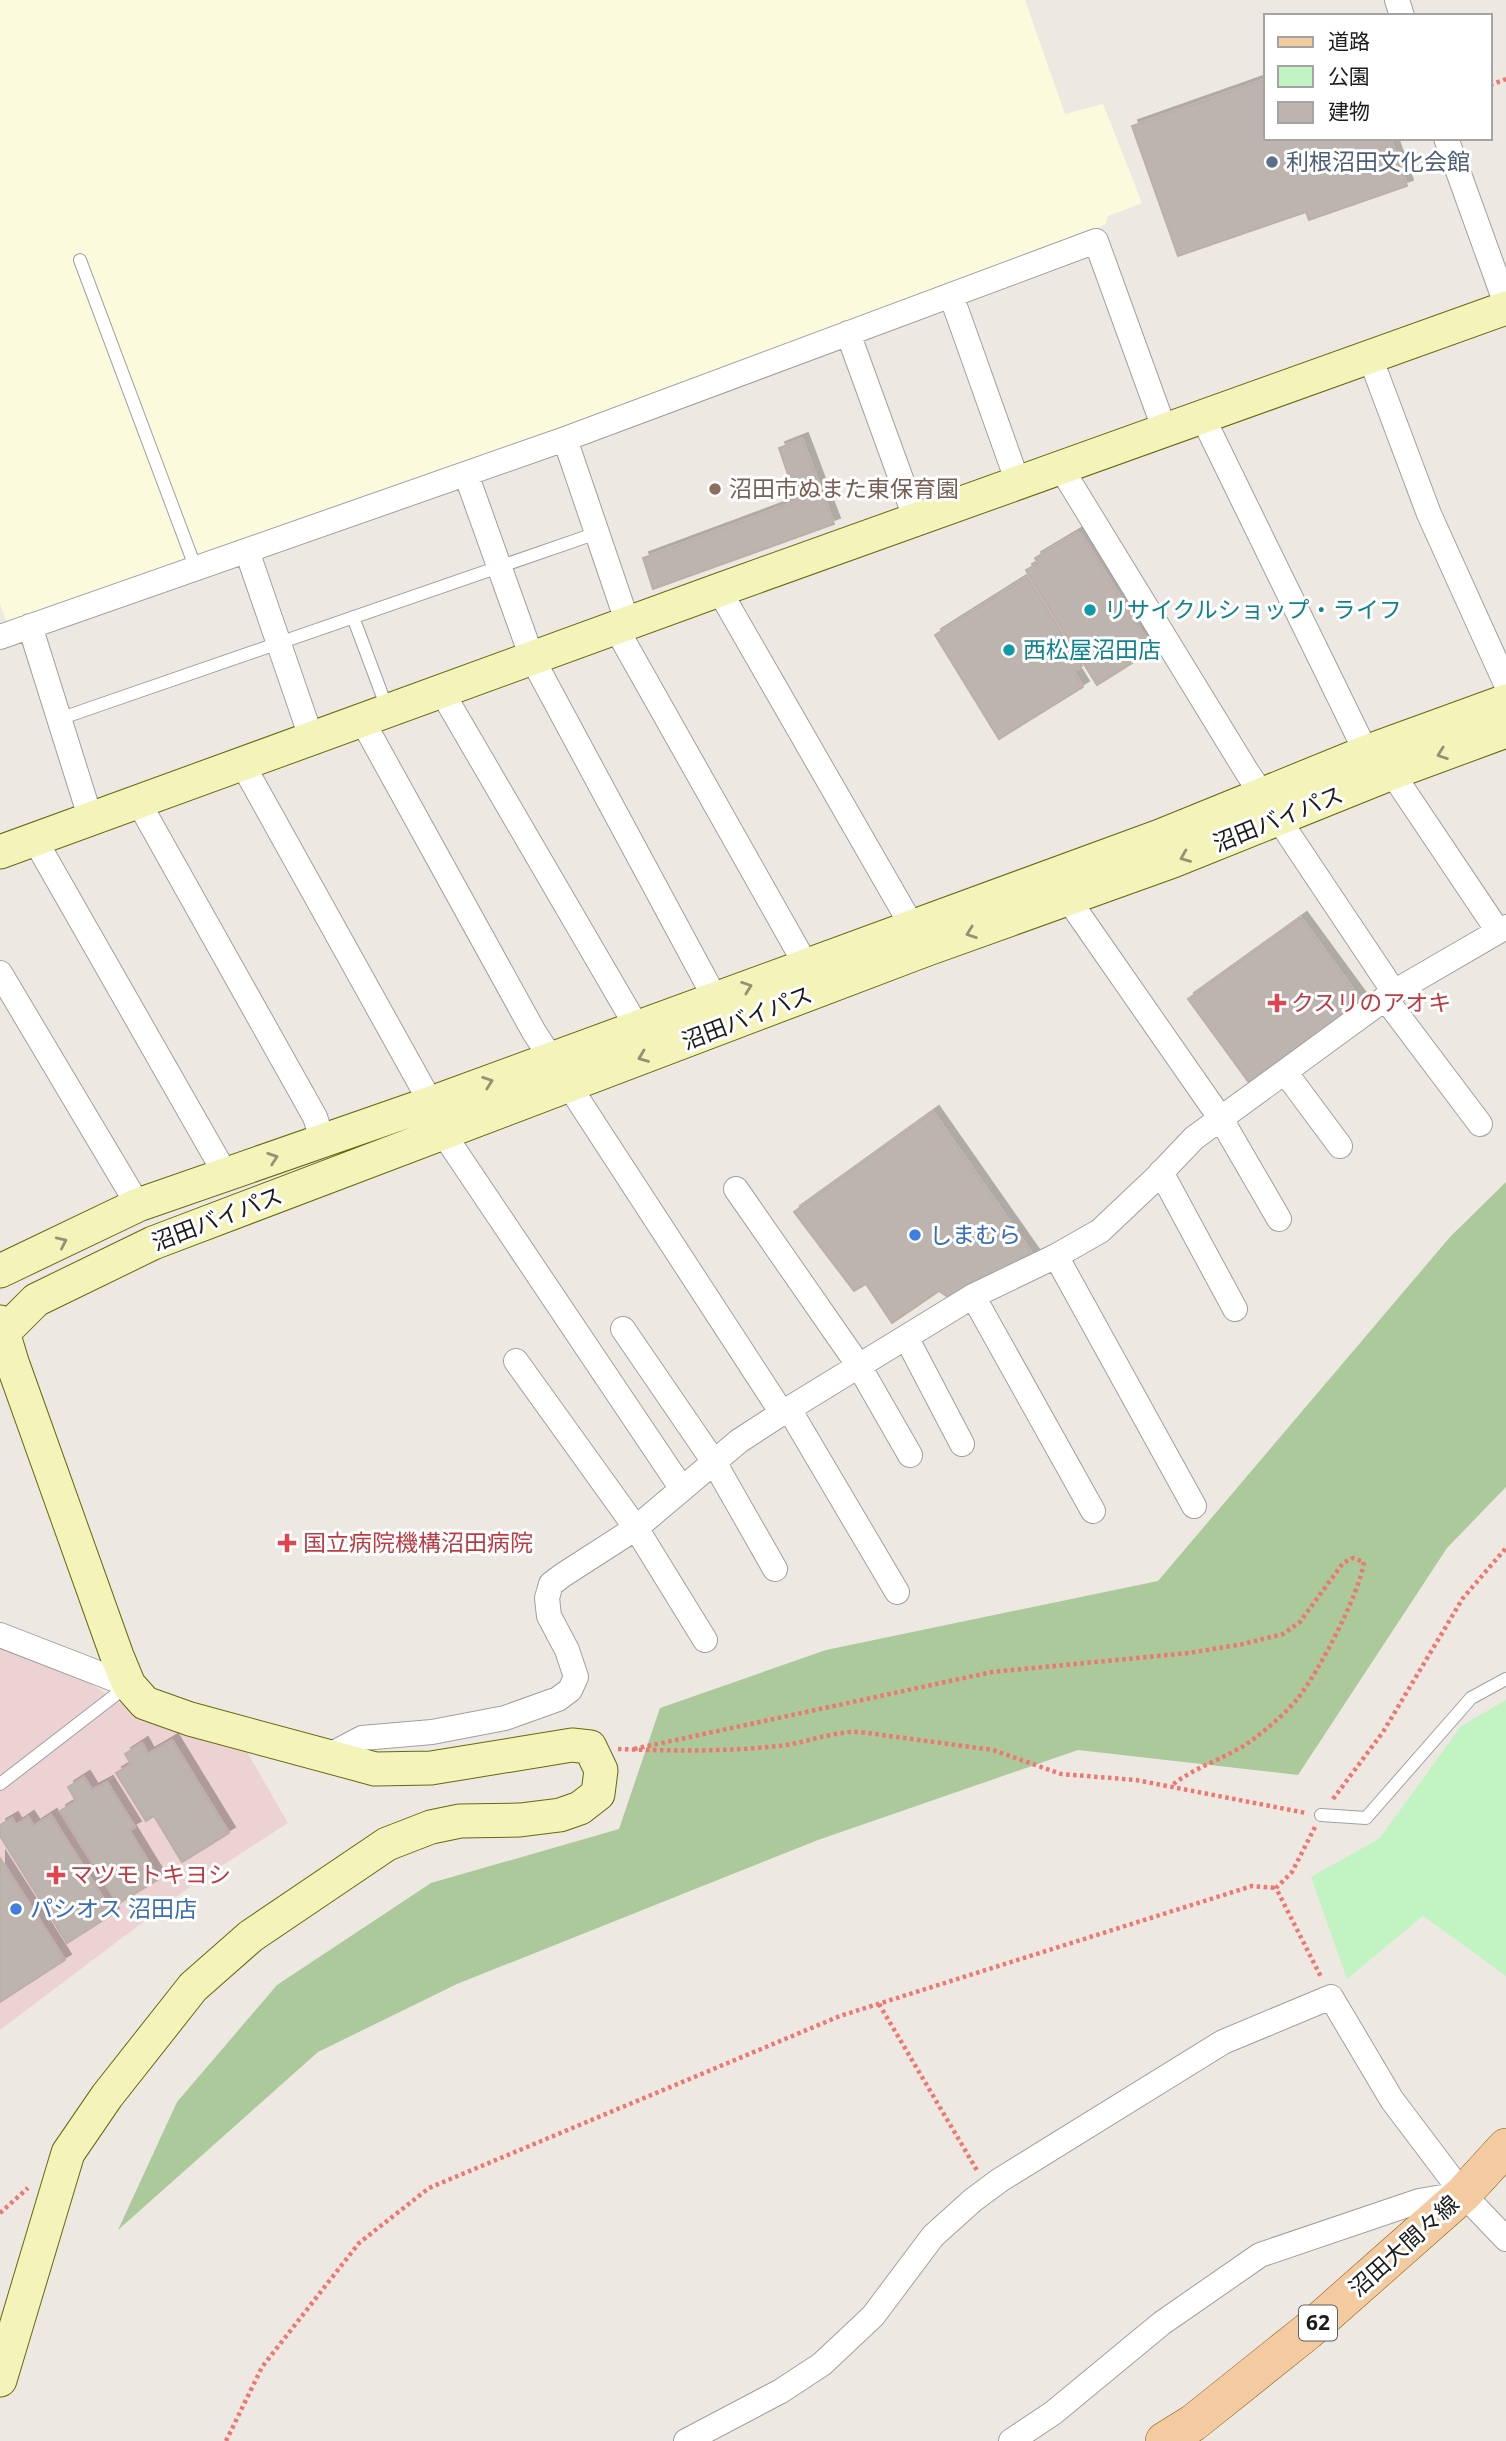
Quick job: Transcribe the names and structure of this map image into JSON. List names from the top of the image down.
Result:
{
  "streets": {
    "main road": ["沼田大間々線", "62"],
    "street": ["沼田バイパス"]
  },
  "places": {
    "other": [
      "利根沼田文化会館",
      "沼田市ぬまた東保育園",
      "リサイクルショップ・ライフ",
      "西松屋沼田店",
      "しまむら",
      "パシオス 沼田店"
    ],
    "health": ["クスリのアオキ", "国立病院機構沼田病院", "マツモトキヨシ"]
  },
  "legend": ["道路", "公園", "建物"]
}
